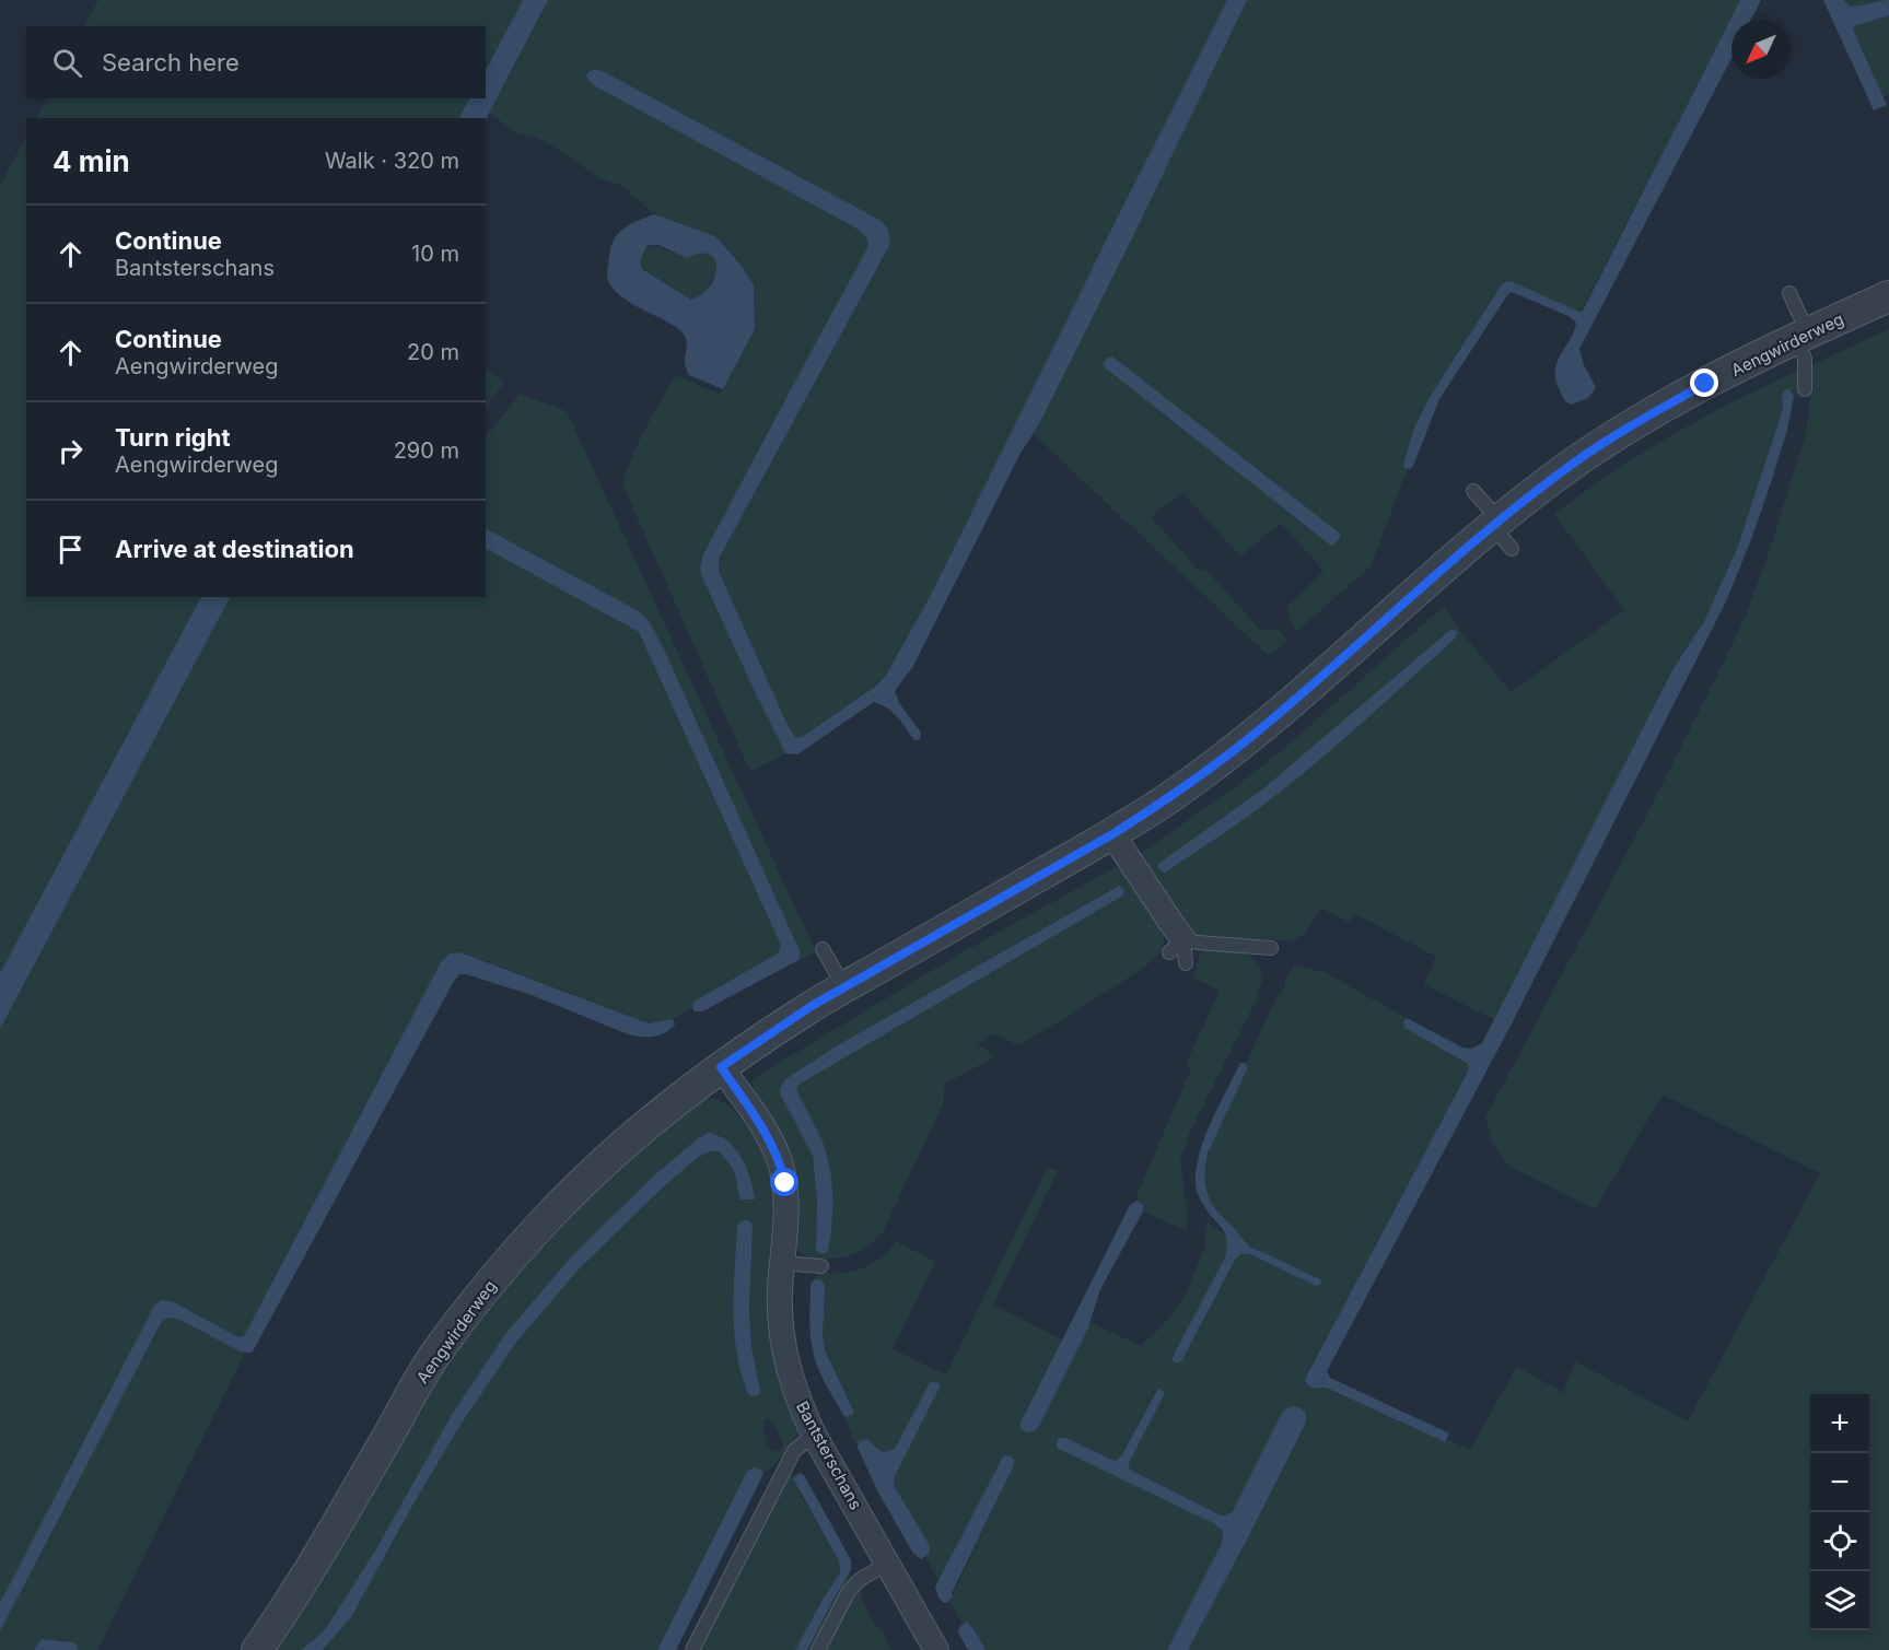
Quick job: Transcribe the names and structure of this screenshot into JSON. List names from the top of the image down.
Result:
{
  "streets": {
    "street": ["Aengwirderweg", "Bantsterschans"]
  },
  "crossings": [
    ["Aengwirderweg", "Bantsterschans"]
  ],
  "north": "bottom left",
  "page": {
    "search": "Search here",
    "heading": ["4 min", "Walk · 320 m"],
    "list": [
      ["Continue", "Bantsterschans", "10 m"],
      ["Continue", "Aengwirderweg", "20 m"],
      ["Turn right", "Aengwirderweg", "290 m"],
      "Arrive at destination"
    ],
    "map_buttons": ["+", "−"]
  }
}
